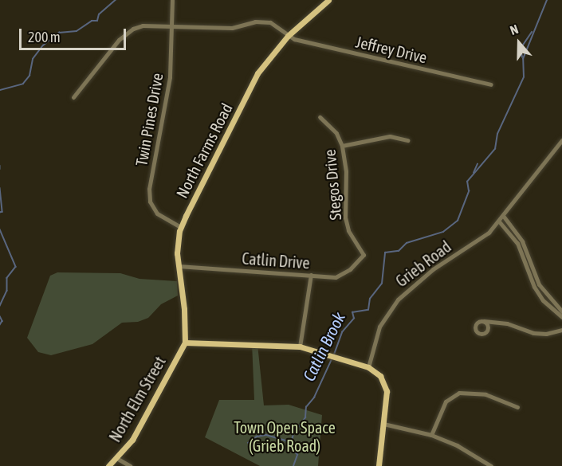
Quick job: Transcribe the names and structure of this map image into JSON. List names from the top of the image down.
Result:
{
  "streets": {
    "main road": ["North Farms Road", "North Elm Street"],
    "street": [
      "Jeffrey Drive",
      "Twin Pines Drive",
      "Stegos Drive",
      "Catlin Drive",
      "Grieb Road"
    ]
  },
  "crossings": [
    ["Jeffrey Drive", "Twin Pines Drive"],
    ["Jeffrey Drive", "North Farms Road"],
    ["Twin Pines Drive", "North Farms Road"],
    ["North Farms Road", "Catlin Drive"],
    ["North Farms Road", "North Elm Street"],
    ["Stegos Drive", "Catlin Drive"]
  ],
  "water": ["Catlin Brook"],
  "parks": ["Town Open Space (Grieb Road)"],
  "scale_bar": "200 m",
  "north": "top"
}
